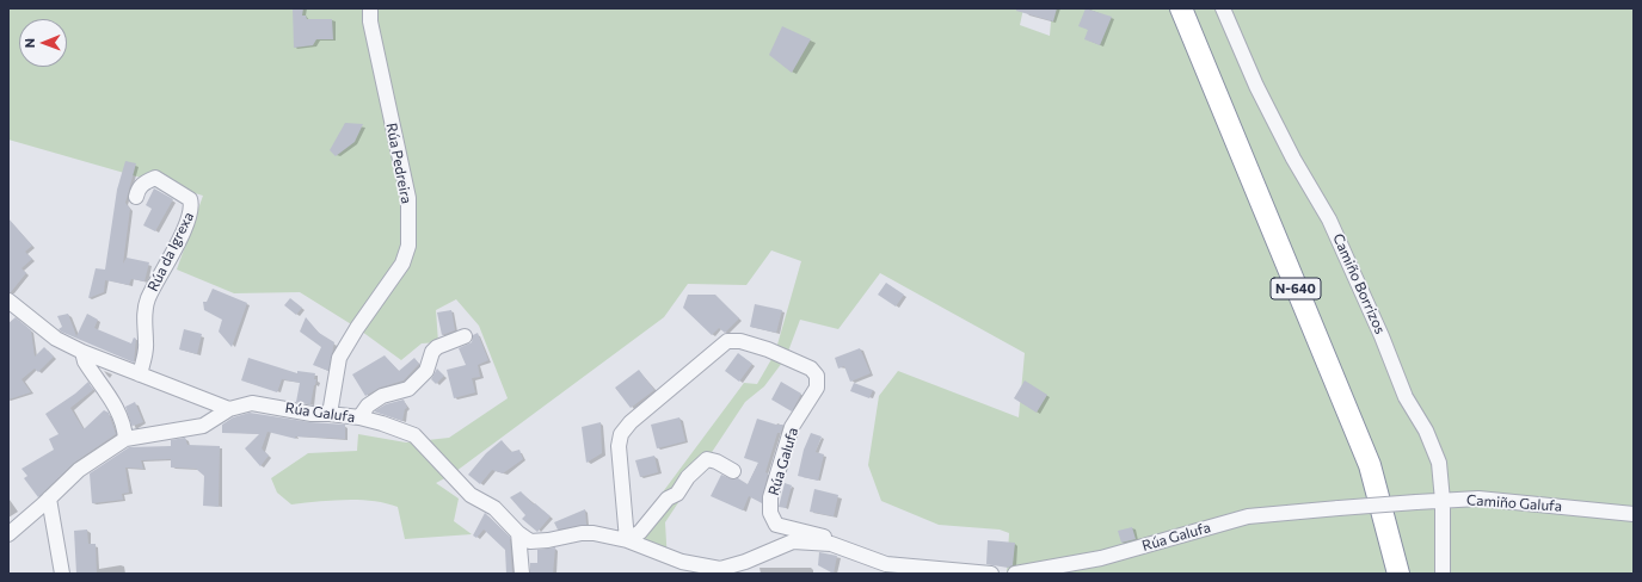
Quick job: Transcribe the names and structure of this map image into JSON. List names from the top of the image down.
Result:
{
  "streets": {
    "highway": ["N-640"],
    "street": [
      "Rúa Pedreira",
      "Rúa da Igrexa",
      "Camiño Borrizos",
      "Rúa Galufa",
      "Camiño Galufa"
    ]
  },
  "crossings": [
    ["Rúa Pedreira", "Rúa Galufa"],
    ["Camiño Borrizos", "Camiño Galufa"],
    ["Rúa Galufa", "Camiño Galufa"]
  ],
  "north": "left"
}
